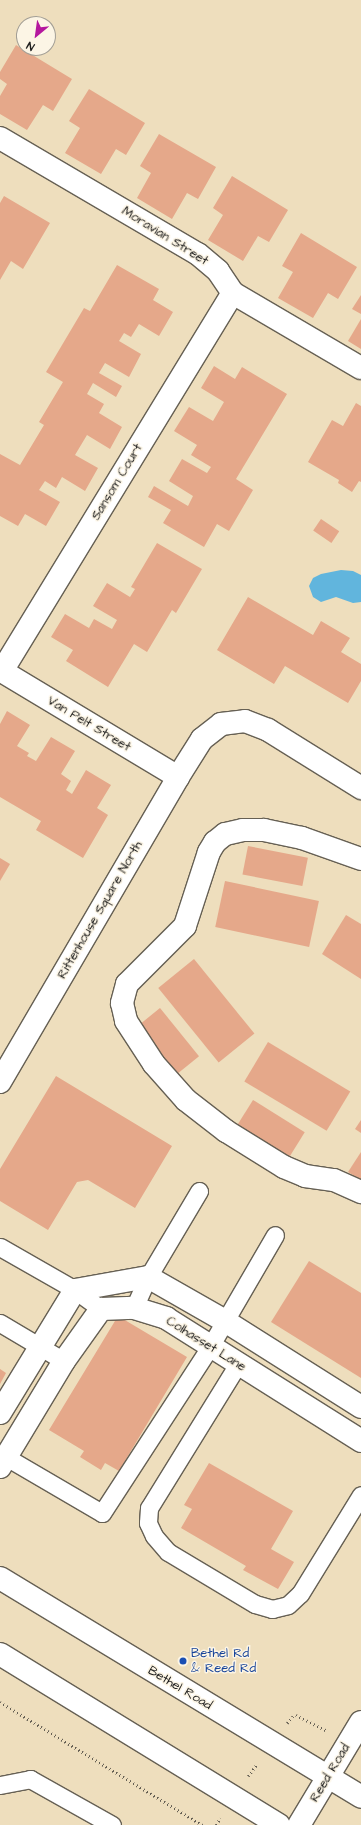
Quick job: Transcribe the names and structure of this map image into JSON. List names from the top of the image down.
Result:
{
  "streets": {
    "street": [
      "Moravian Street",
      "Sansom Court",
      "Van Pelt Street",
      "Rittenhouse Square North",
      "Colhasset Lane",
      "Bethel Road",
      "Reed Road"
    ]
  },
  "crossings": [
    ["Moravian Street", "Sansom Court"],
    ["Sansom Court", "Van Pelt Street"],
    ["Van Pelt Street", "Rittenhouse Square North"],
    ["Bethel Road", "Reed Road"]
  ],
  "places": ["Bethel Rd & Reed Rd"],
  "north": "bottom left"
}
